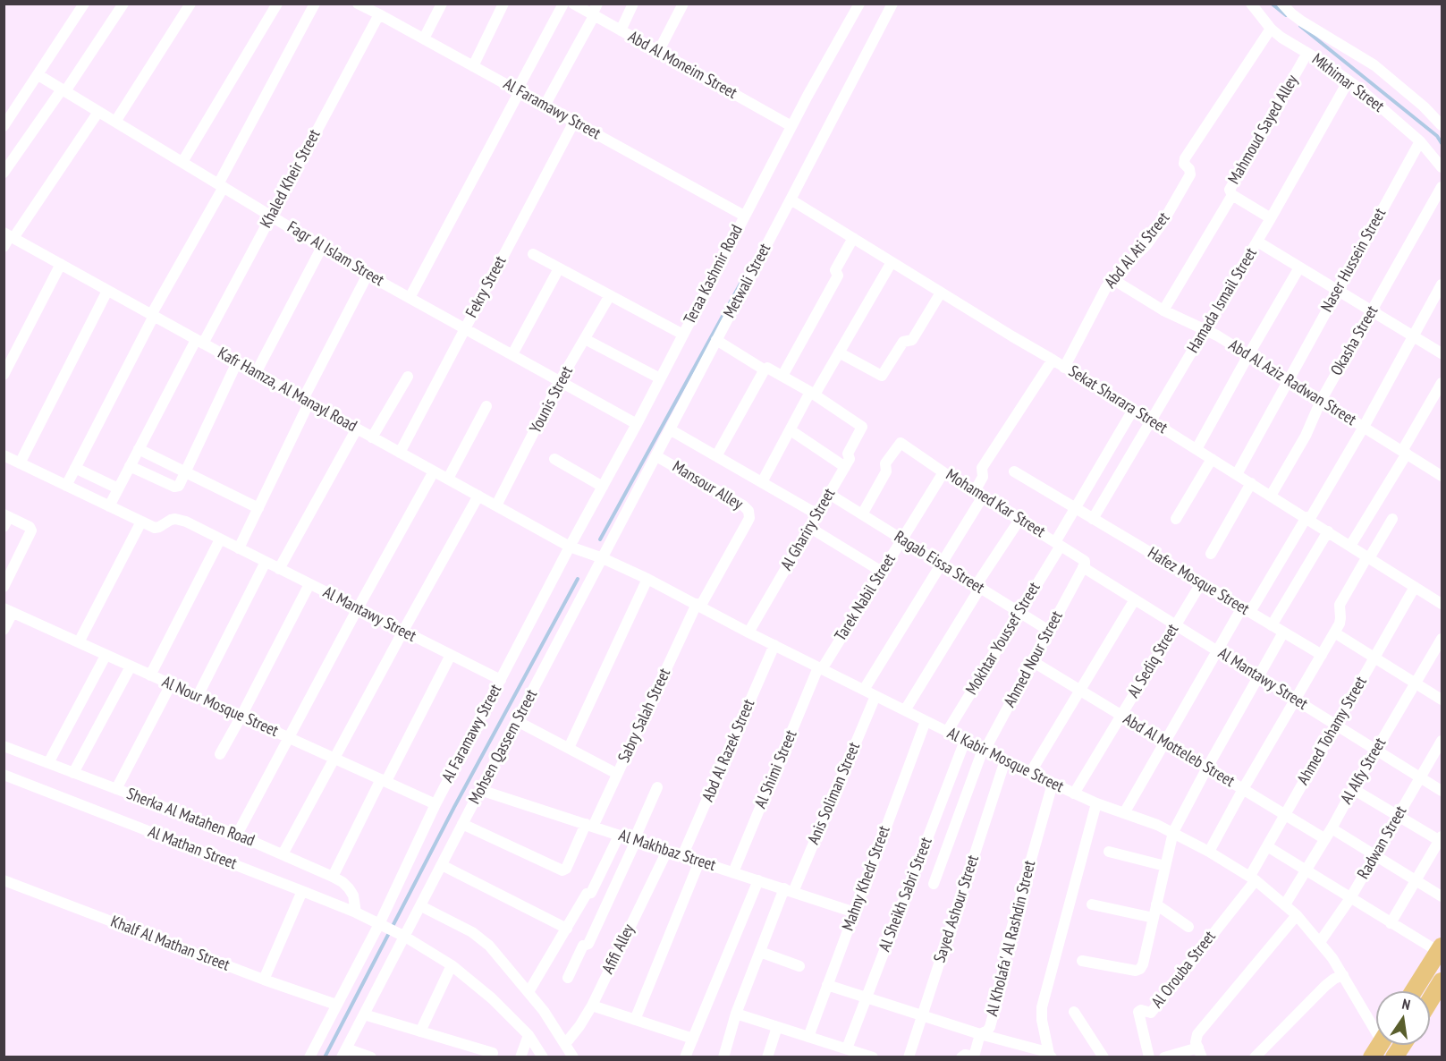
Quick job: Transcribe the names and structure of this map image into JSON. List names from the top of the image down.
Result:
{
  "streets": {
    "street": [
      "Abd Al Moneim Street",
      "Mkhimar Street",
      "Al Faramawy Street",
      "Mahmoud Sayed Alley",
      "Khaled Kheir Street",
      "Abd Al Ati Street",
      "Fagr Al Islam Street",
      "Naser Hussein Street",
      "Teraa Kashmir Road",
      "Metwali Street",
      "Fekry Street",
      "Hamada Ismail Street",
      "Okasha Street",
      "Abd Al Aziz Radwan Street",
      "Kafr Hamza, Al Manayl Road",
      "Younis Street",
      "Sekat Sharara Street",
      "Mansour Alley",
      "Mohamed Kar Street",
      "Al Ghariry Street",
      "Ragab Eissa Street",
      "Hafez Mosque Street",
      "Tarek Nabil Street",
      "Al Mantawy Street",
      "Mokhtar Youssef Street",
      "Ahmed Nour Street",
      "Al Sediq Street",
      "Al Nour Mosque Street",
      "Sabry Salah Street",
      "Ahmed Tohamy Street",
      "Mohsen Qassem Street",
      "Abd Al Razek Street",
      "Abd Al Motteleb Street",
      "Al Kabir Mosque Street",
      "Al Shimi Street",
      "Al Alfy Street",
      "Anis Soliman Street",
      "Sherka Al Matahen Road",
      "Radwan Street",
      "Al Mathan Street",
      "Al Makhbaz Street",
      "Mahny Khedr Street",
      "Al Sheikh Sabri Street",
      "Sayed Ashour Street",
      "Al Kholafa' Al Rashdin Street",
      "Khalf Al Mathan Street",
      "Afifi Alley",
      "Al Orouba Street"
    ]
  },
  "crossings": [
    ["Abd Al Moneim Street", "Teraa Kashmir Road"],
    ["Mkhimar Street", "Mahmoud Sayed Alley"],
    ["Mkhimar Street", "Abd Al Ati Street"],
    ["Mkhimar Street", "Naser Hussein Street"],
    ["Mkhimar Street", "Hamada Ismail Street"],
    ["Al Faramawy Street", "Khaled Kheir Street"],
    ["Al Faramawy Street", "Teraa Kashmir Road"],
    ["Al Faramawy Street", "Fekry Street"],
    ["Al Faramawy Street", "Kafr Hamza, Al Manayl Road"],
    ["Al Faramawy Street", "Al Mantawy Street"],
    ["Al Faramawy Street", "Al Nour Mosque Street"],
    ["Al Faramawy Street", "Al Kabir Mosque Street"],
    ["Al Faramawy Street", "Al Mathan Street"],
    ["Al Faramawy Street", "Khalf Al Mathan Street"],
    ["Mahmoud Sayed Alley", "Hamada Ismail Street"],
    ["Khaled Kheir Street", "Fagr Al Islam Street"],
    ["Khaled Kheir Street", "Kafr Hamza, Al Manayl Road"],
    ["Abd Al Ati Street", "Abd Al Aziz Radwan Street"],
    ["Abd Al Ati Street", "Sekat Sharara Street"],
    ["Fagr Al Islam Street", "Teraa Kashmir Road"],
    ["Fagr Al Islam Street", "Fekry Street"],
    ["Fagr Al Islam Street", "Younis Street"],
    ["Naser Hussein Street", "Abd Al Aziz Radwan Street"],
    ["Naser Hussein Street", "Sekat Sharara Street"],
    ["Teraa Kashmir Road", "Kafr Hamza, Al Manayl Road"],
    ["Teraa Kashmir Road", "Al Kabir Mosque Street"],
    ["Metwali Street", "Sekat Sharara Street"],
    ["Metwali Street", "Mansour Alley"],
    ["Metwali Street", "Mohsen Qassem Street"],
    ["Metwali Street", "Al Kabir Mosque Street"],
    ["Fekry Street", "Kafr Hamza, Al Manayl Road"],
    ["Hamada Ismail Street", "Abd Al Aziz Radwan Street"],
    ["Hamada Ismail Street", "Sekat Sharara Street"],
    ["Hamada Ismail Street", "Hafez Mosque Street"],
    ["Okasha Street", "Abd Al Aziz Radwan Street"],
    ["Okasha Street", "Sekat Sharara Street"],
    ["Kafr Hamza, Al Manayl Road", "Younis Street"],
    ["Kafr Hamza, Al Manayl Road", "Al Kabir Mosque Street"],
    ["Sekat Sharara Street", "Mokhtar Youssef Street"],
    ["Sekat Sharara Street", "Ahmed Tohamy Street"],
    ["Mansour Alley", "Sabry Salah Street"],
    ["Mansour Alley", "Al Kabir Mosque Street"],
    ["Mohamed Kar Street", "Ragab Eissa Street"],
    ["Mohamed Kar Street", "Tarek Nabil Street"],
    ["Mohamed Kar Street", "Al Mantawy Street"],
    ["Mohamed Kar Street", "Mokhtar Youssef Street"],
    ["Mohamed Kar Street", "Ahmed Nour Street"],
    ["Al Ghariry Street", "Ragab Eissa Street"],
    ["Al Ghariry Street", "Al Kabir Mosque Street"],
    ["Ragab Eissa Street", "Tarek Nabil Street"],
    ["Ragab Eissa Street", "Mokhtar Youssef Street"],
    ["Ragab Eissa Street", "Ahmed Nour Street"],
    ["Hafez Mosque Street", "Mokhtar Youssef Street"],
    ["Hafez Mosque Street", "Al Sediq Street"],
    ["Tarek Nabil Street", "Al Kabir Mosque Street"],
    ["Tarek Nabil Street", "Al Shimi Street"],
    ["Al Mantawy Street", "Ahmed Nour Street"],
    ["Al Mantawy Street", "Al Sediq Street"],
    ["Al Mantawy Street", "Ahmed Tohamy Street"],
    ["Al Mantawy Street", "Al Alfy Street"],
    ["Al Mantawy Street", "Radwan Street"],
    ["Mokhtar Youssef Street", "Al Kabir Mosque Street"],
    ["Ahmed Nour Street", "Abd Al Motteleb Street"],
    ["Ahmed Nour Street", "Al Kabir Mosque Street"],
    ["Al Sediq Street", "Abd Al Motteleb Street"],
    ["Al Sediq Street", "Al Kabir Mosque Street"],
    ["Sabry Salah Street", "Mohsen Qassem Street"],
    ["Sabry Salah Street", "Al Kabir Mosque Street"],
    ["Sabry Salah Street", "Al Makhbaz Street"],
    ["Ahmed Tohamy Street", "Abd Al Motteleb Street"],
    ["Ahmed Tohamy Street", "Al Kabir Mosque Street"],
    ["Ahmed Tohamy Street", "Al Orouba Street"],
    ["Mohsen Qassem Street", "Al Kabir Mosque Street"],
    ["Mohsen Qassem Street", "Al Mathan Street"],
    ["Mohsen Qassem Street", "Al Makhbaz Street"],
    ["Abd Al Razek Street", "Al Kabir Mosque Street"],
    ["Abd Al Razek Street", "Al Makhbaz Street"],
    ["Abd Al Motteleb Street", "Al Alfy Street"],
    ["Al Kabir Mosque Street", "Al Shimi Street"],
    ["Al Kabir Mosque Street", "Al Alfy Street"],
    ["Al Kabir Mosque Street", "Anis Soliman Street"],
    ["Al Kabir Mosque Street", "Radwan Street"],
    ["Al Kabir Mosque Street", "Mahny Khedr Street"],
    ["Al Kabir Mosque Street", "Al Sheikh Sabri Street"],
    ["Al Kabir Mosque Street", "Sayed Ashour Street"],
    ["Al Kabir Mosque Street", "Al Kholafa' Al Rashdin Street"],
    ["Al Kabir Mosque Street", "Al Orouba Street"],
    ["Al Shimi Street", "Al Makhbaz Street"],
    ["Anis Soliman Street", "Al Makhbaz Street"],
    ["Sherka Al Matahen Road", "Al Mathan Street"],
    ["Al Makhbaz Street", "Mahny Khedr Street"],
    ["Al Makhbaz Street", "Afifi Alley"]
  ],
  "north": "top"
}
